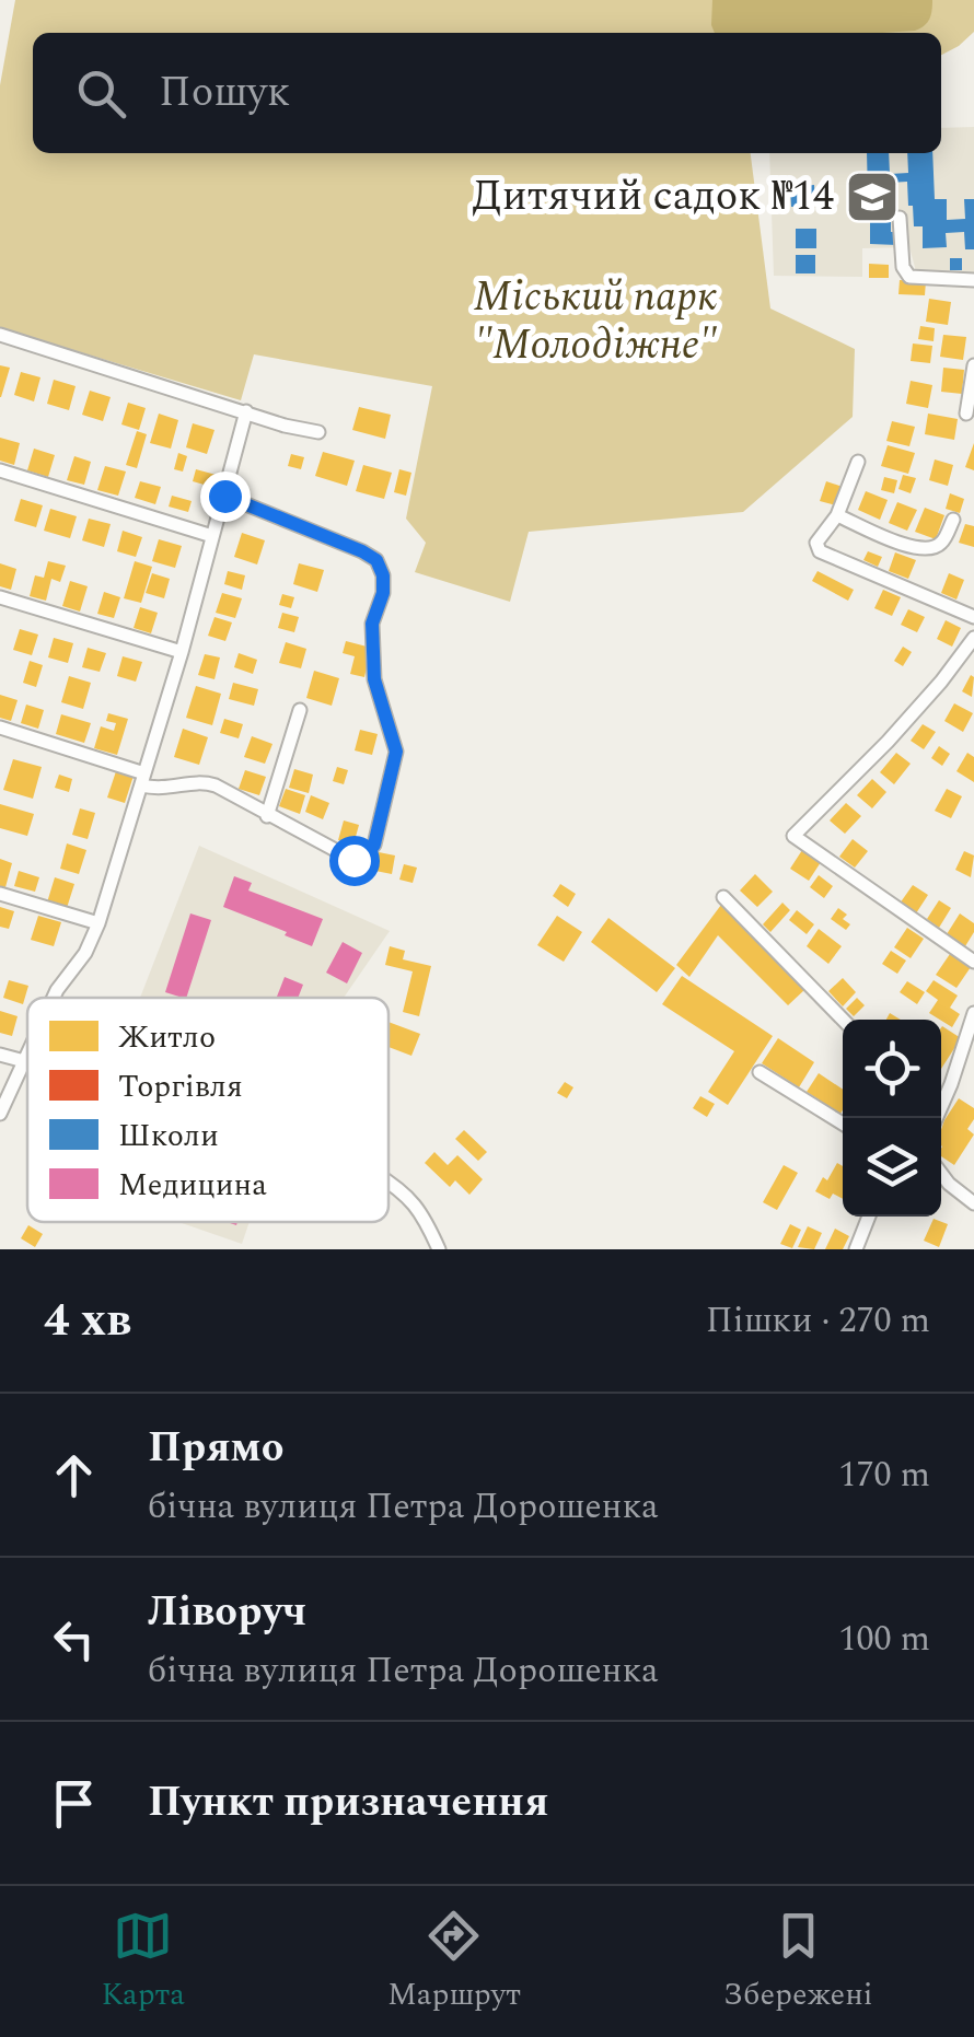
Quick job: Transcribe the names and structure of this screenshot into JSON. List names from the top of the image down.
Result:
{
  "parks": ["Міський парк \"Молодіжне\""],
  "places": {
    "school or university": ["Дитячий садок №14"]
  },
  "legend": [
    "Житло",
    "Торгівля",
    "Школи",
    "Медицина"
  ],
  "page": {
    "search": "Пошук",
    "heading": ["4 хв", "Пішки · 270 m"],
    "list": [
      ["Прямо", "бічна вулиця Петра Дорошенка", "170 m"],
      ["Ліворуч", "бічна вулиця Петра Дорошенка", "100 m"],
      "Пункт призначення"
    ],
    "nav": ["Карта", "Маршрут", "Збережені"]
  }
}
